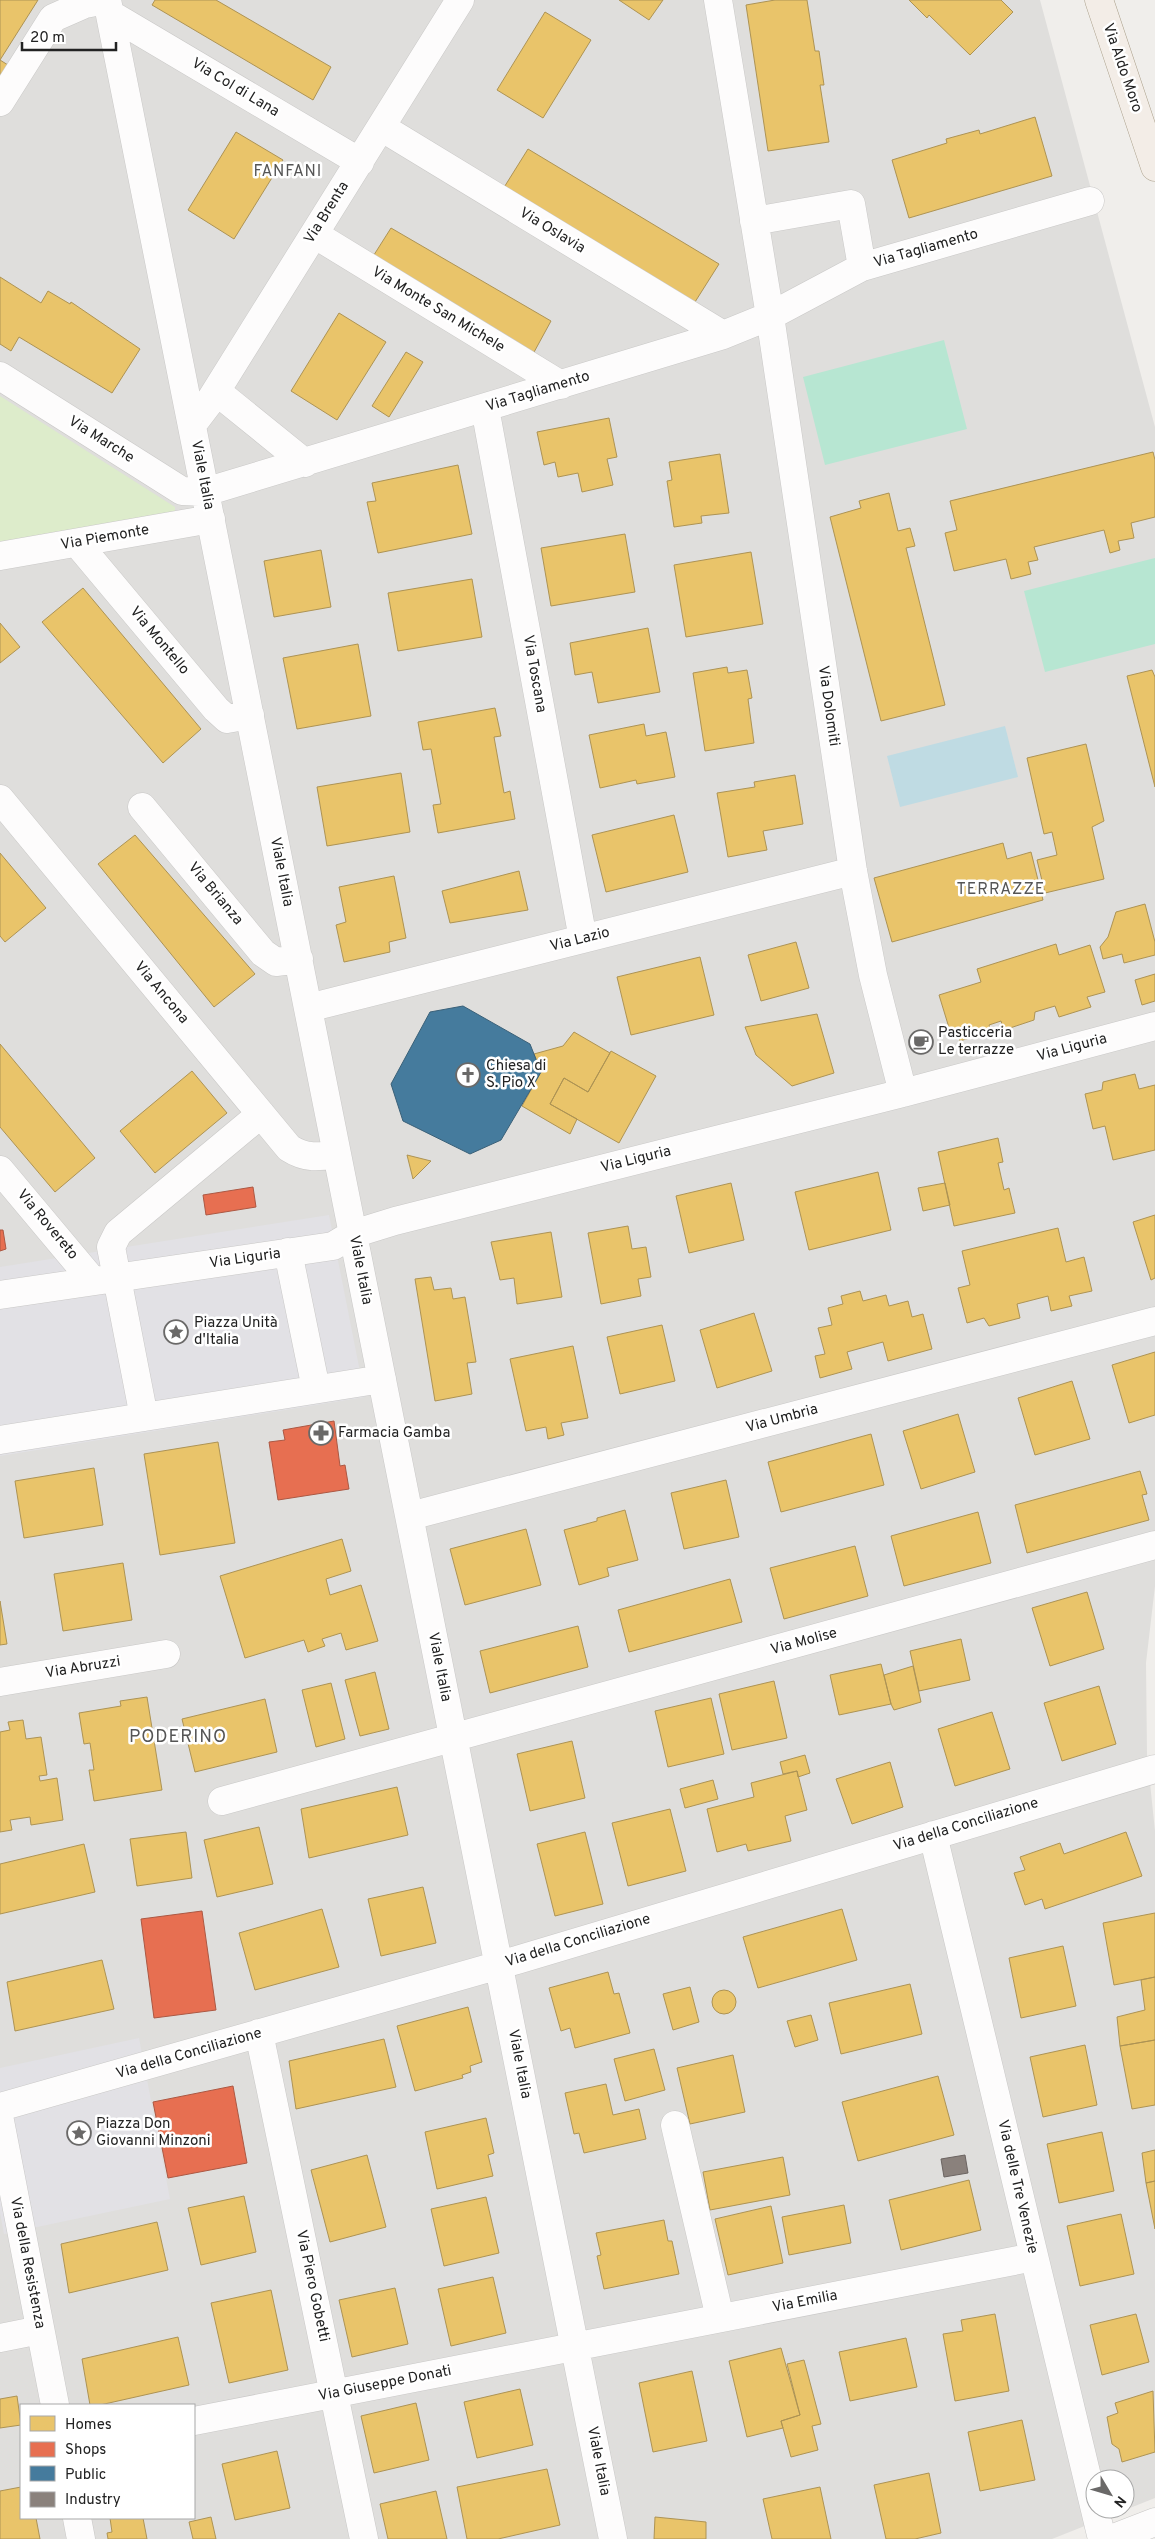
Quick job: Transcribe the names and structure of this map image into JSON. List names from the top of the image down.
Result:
{
  "streets": {
    "main road": ["Via Aldo Moro"],
    "street": [
      "Via Col di Lana",
      "Via Brenta",
      "Via Oslavia",
      "Via Tagliamento",
      "Via Monte San Michele",
      "Via Marche",
      "Viale Italia",
      "Via Piemonte",
      "Via Montello",
      "Via Toscana",
      "Via Dolomiti",
      "Via Brianza",
      "Via Lazio",
      "Via Ancona",
      "Via Liguria",
      "Via Rovereto",
      "Via Umbria",
      "Via Molise",
      "Via Abruzzi",
      "Via della Conciliazione",
      "Via delle Tre Venezie",
      "Via della Resistenza",
      "Via Piero Gobetti",
      "Via Emilia",
      "Via Giuseppe Donati"
    ]
  },
  "crossings": [
    ["Via Col di Lana", "Via Brenta"],
    ["Via Col di Lana", "Viale Italia"],
    ["Via Brenta", "Via Oslavia"],
    ["Via Brenta", "Via Monte San Michele"],
    ["Via Brenta", "Viale Italia"],
    ["Via Oslavia", "Via Tagliamento"],
    ["Via Tagliamento", "Via Monte San Michele"],
    ["Via Tagliamento", "Via Marche"],
    ["Via Tagliamento", "Viale Italia"],
    ["Via Tagliamento", "Via Toscana"],
    ["Via Tagliamento", "Via Dolomiti"],
    ["Via Marche", "Viale Italia"],
    ["Viale Italia", "Via Piemonte"],
    ["Viale Italia", "Via Montello"],
    ["Viale Italia", "Via Brianza"],
    ["Viale Italia", "Via Lazio"],
    ["Viale Italia", "Via Ancona"],
    ["Viale Italia", "Via Liguria"],
    ["Viale Italia", "Via Umbria"],
    ["Viale Italia", "Via Molise"],
    ["Viale Italia", "Via della Conciliazione"],
    ["Viale Italia", "Via Emilia"],
    ["Viale Italia", "Via Giuseppe Donati"],
    ["Via Piemonte", "Via Montello"],
    ["Via Toscana", "Via Lazio"],
    ["Via Dolomiti", "Via Lazio"],
    ["Via Dolomiti", "Via Liguria"],
    ["Via Liguria", "Via Rovereto"],
    ["Via della Conciliazione", "Via delle Tre Venezie"],
    ["Via della Conciliazione", "Via Piero Gobetti"],
    ["Via delle Tre Venezie", "Via Emilia"],
    ["Via Piero Gobetti", "Via Giuseppe Donati"],
    ["Via Emilia", "Via Giuseppe Donati"]
  ],
  "districts": ["FANFANI", "TERRAZZE", "PODERINO"],
  "places": {
    "cafe": ["Pasticceria Le terrazze"],
    "church": ["Chiesa di S. Pio X"],
    "place": ["Piazza Unità d'Italia", "Piazza Don Giovanni Minzoni"],
    "pharmacy": ["Farmacia Gamba"]
  },
  "legend": [
    "Homes",
    "Shops",
    "Public",
    "Industry"
  ],
  "scale_bar": "20 m",
  "north": "bottom right"
}
